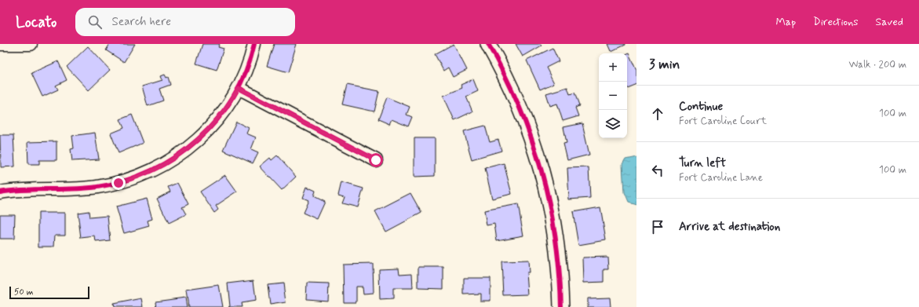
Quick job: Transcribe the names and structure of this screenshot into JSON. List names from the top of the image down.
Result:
{
  "scale_bar": "50 m",
  "page": {
    "header": "Locato",
    "search": "Search here",
    "nav": ["Map", "Directions", "Saved"],
    "heading": ["3 min", "Walk · 200 m"],
    "map_buttons": ["+", "−"],
    "list": [
      ["Continue", "Fort Caroline Court", "100 m"],
      ["Turn left", "Fort Caroline Lane", "100 m"],
      "Arrive at destination"
    ],
    "scale": "50 m"
  }
}
